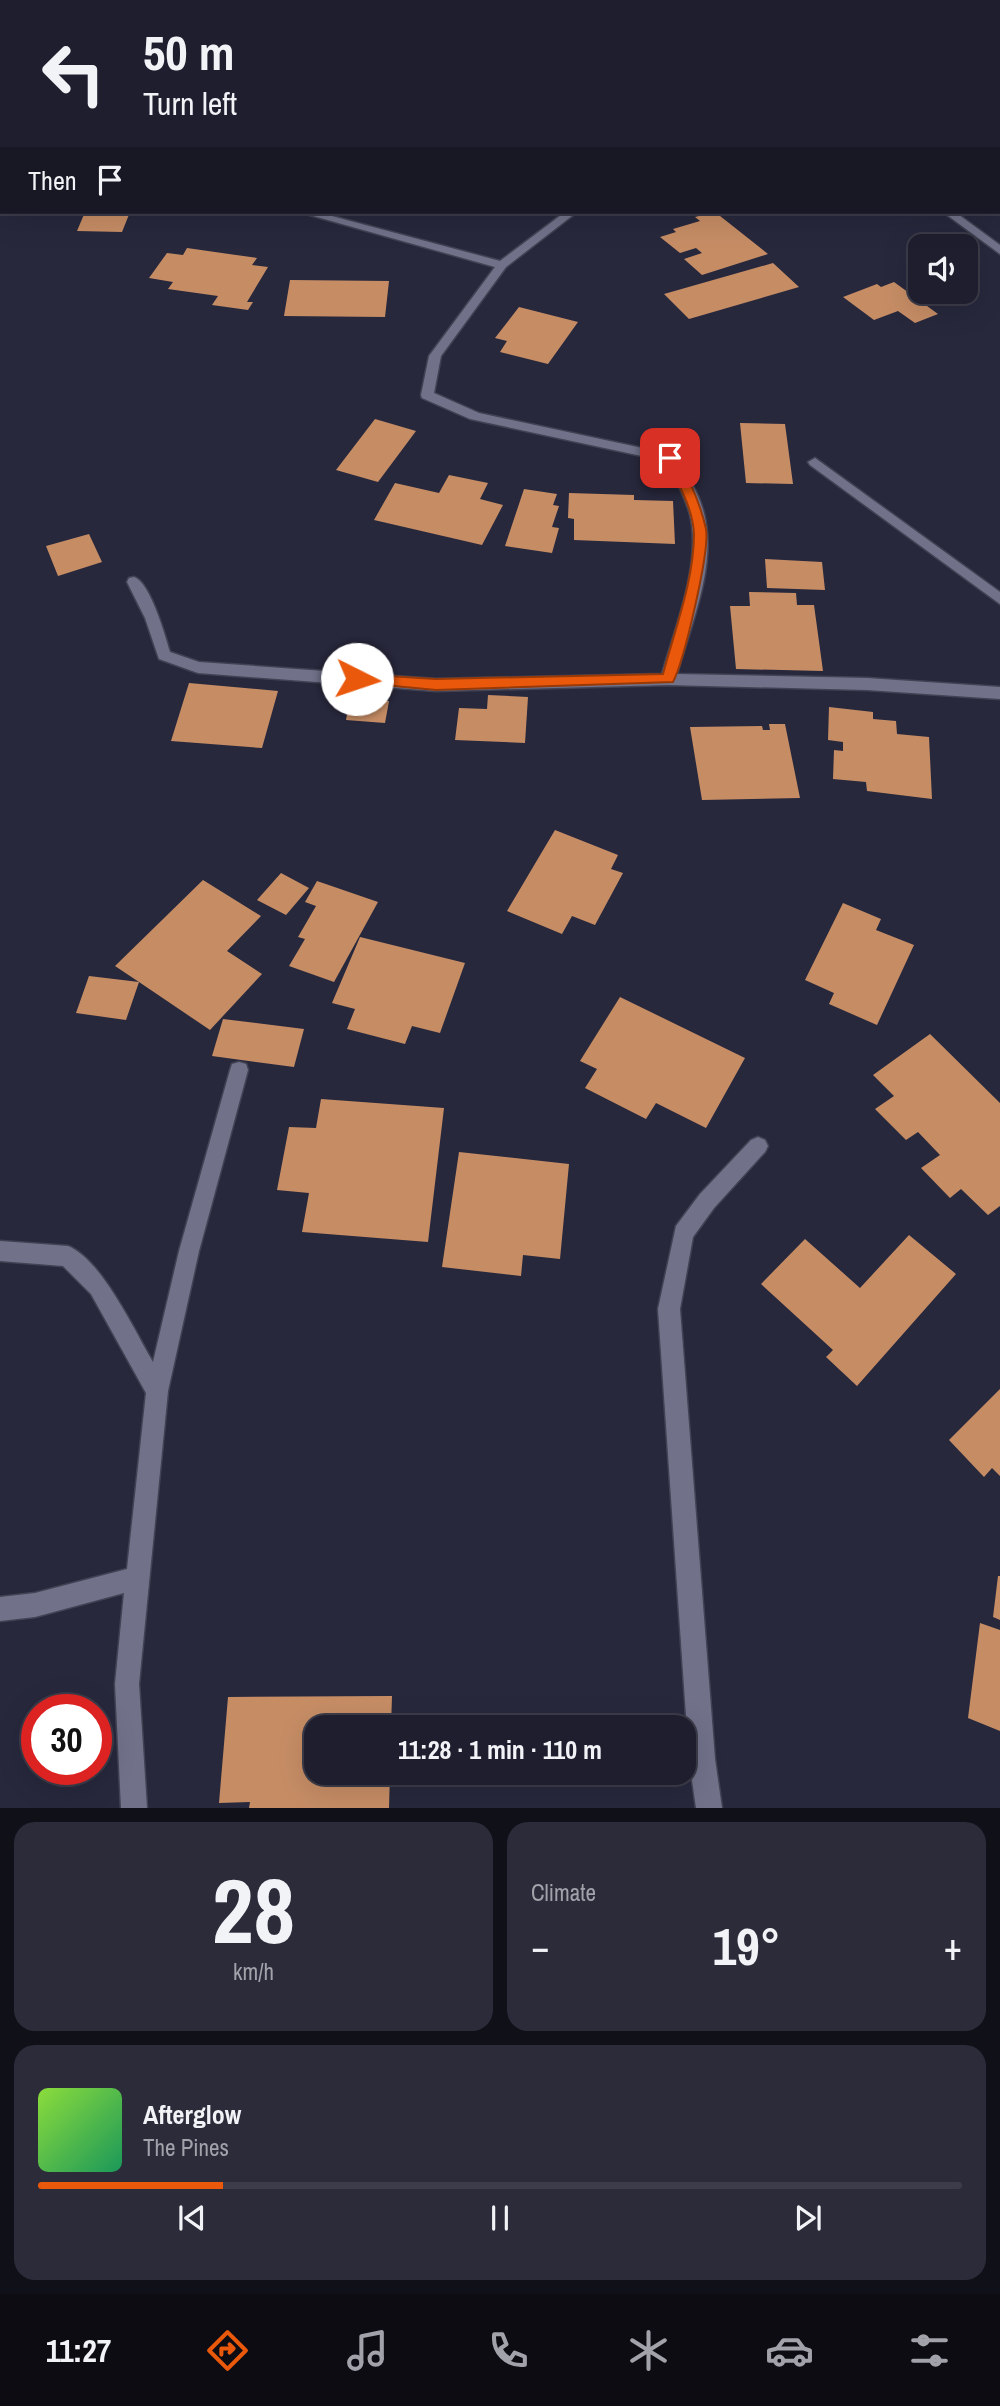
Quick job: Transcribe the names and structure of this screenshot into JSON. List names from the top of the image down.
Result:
{
  "page": {
    "turn": ["50 m", "Turn left"],
    "then": "Then",
    "limit": "30",
    "trip": "11:28 · 1 min · 110 m",
    "tile": [
      ["28", "km/h"],
      "Climate"
    ],
    "heat": ["−", "19°", "+"],
    "song": ["Afterglow", "The Pines"],
    "tabs": "11:27"
  }
}
